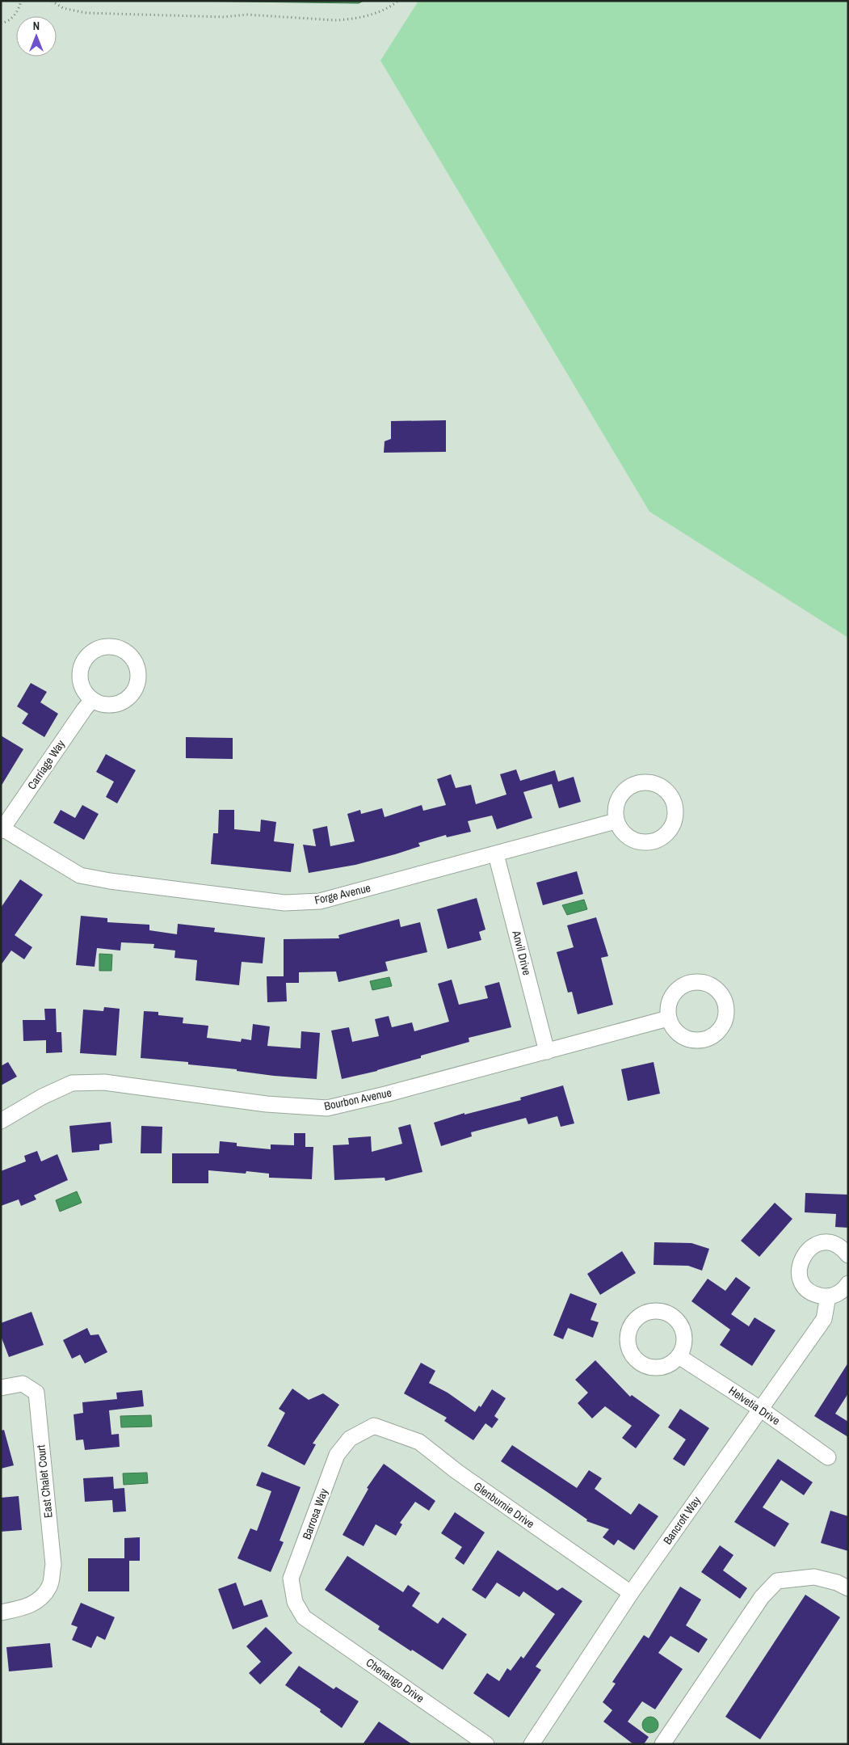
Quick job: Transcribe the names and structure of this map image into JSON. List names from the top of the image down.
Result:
{
  "streets": {
    "street": [
      "Carriage Way",
      "Forge Avenue",
      "Anvil Drive",
      "Bourbon Avenue",
      "Helvetia Drive",
      "East Chalet Court",
      "Glenburnie Drive",
      "Barrosa Way",
      "Bancroft Way",
      "Chenango Drive"
    ]
  },
  "crossings": [
    ["Carriage Way", "Forge Avenue"],
    ["Forge Avenue", "Anvil Drive"],
    ["Anvil Drive", "Bourbon Avenue"],
    ["Helvetia Drive", "Bancroft Way"],
    ["Glenburnie Drive", "Barrosa Way"],
    ["Glenburnie Drive", "Bancroft Way"],
    ["Barrosa Way", "Chenango Drive"]
  ],
  "north": "top"
}
